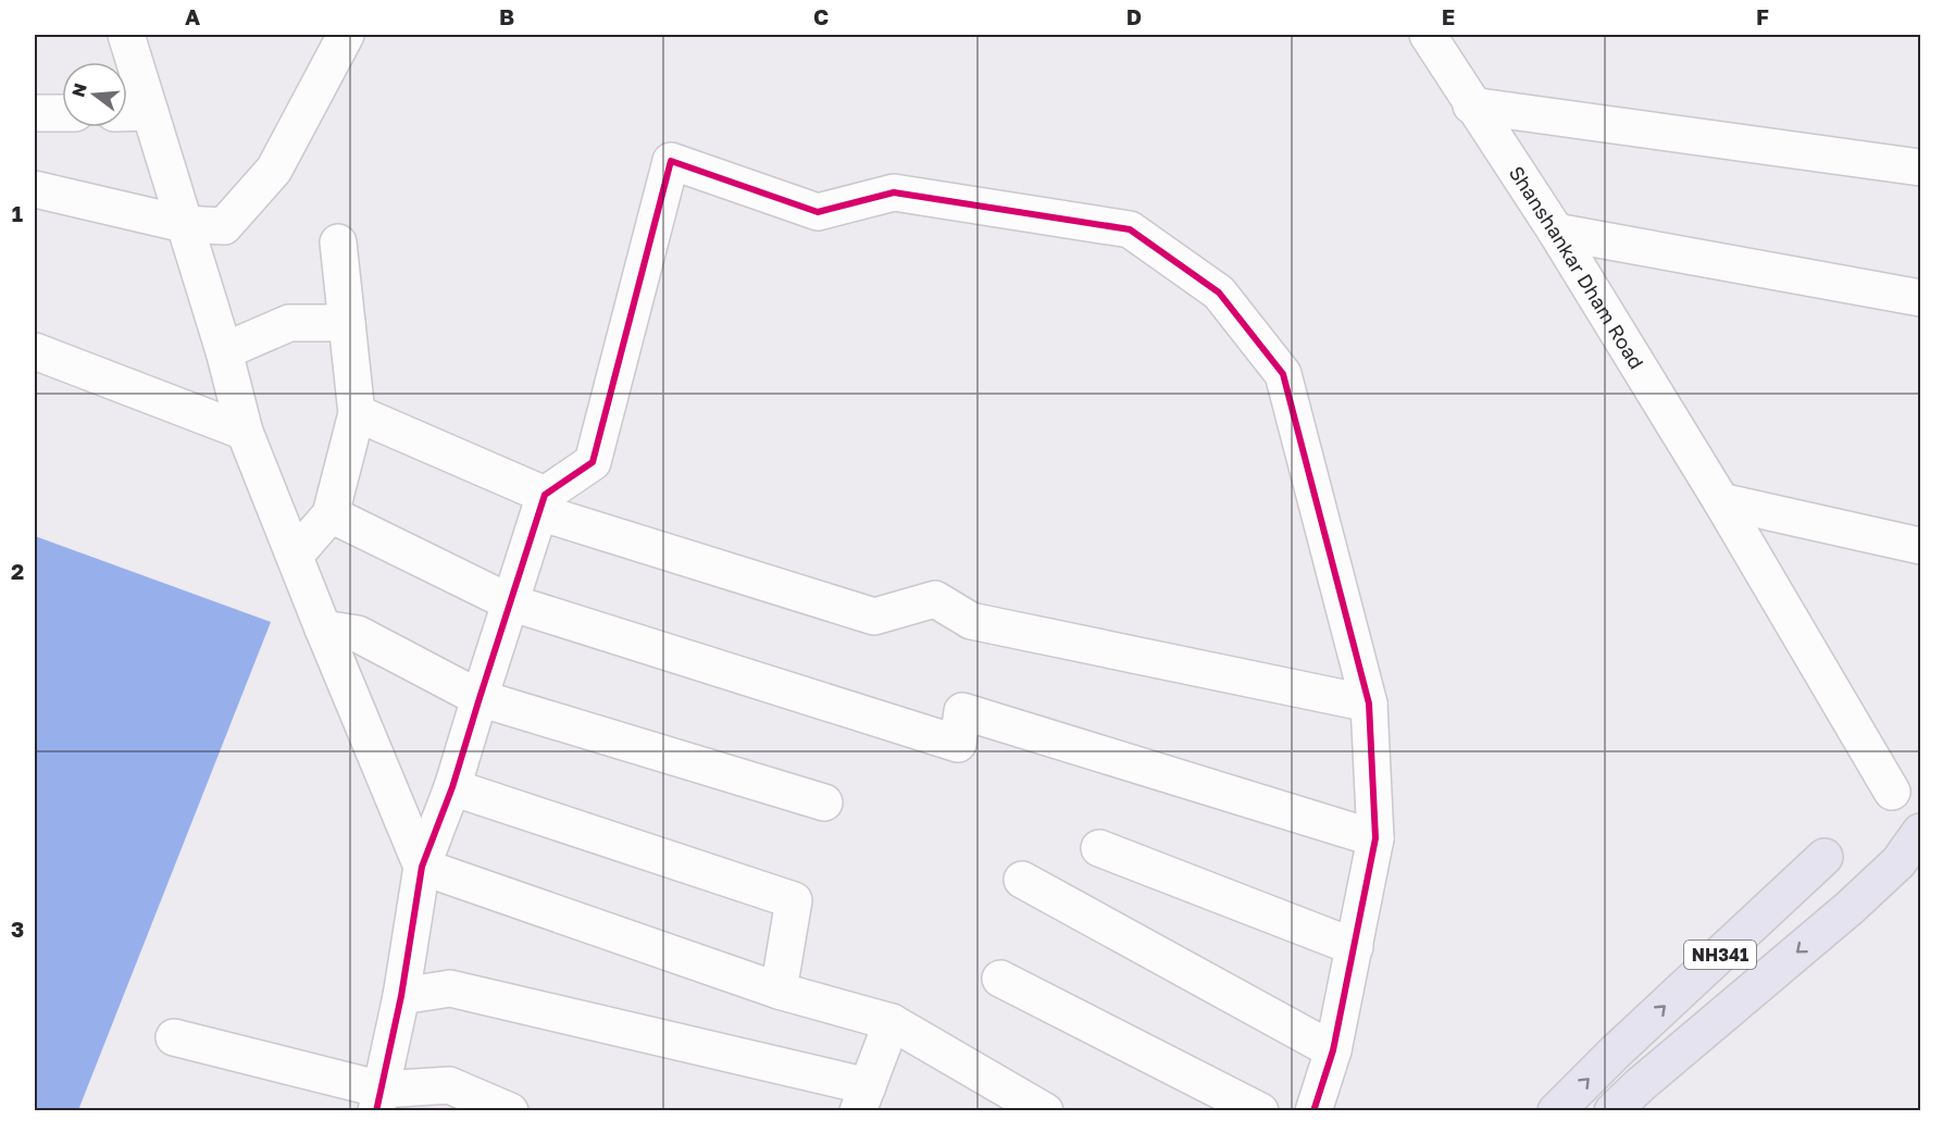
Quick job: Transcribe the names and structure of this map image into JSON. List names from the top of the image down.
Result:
{
  "streets": {
    "highway": ["NH341"],
    "street": ["Shanshankar Dham Road"]
  },
  "north": "left",
  "grid": {
    "columns": [
      "A",
      "B",
      "C",
      "D",
      "E",
      "F"
    ],
    "rows": ["1", "2", "3"]
  }
}
